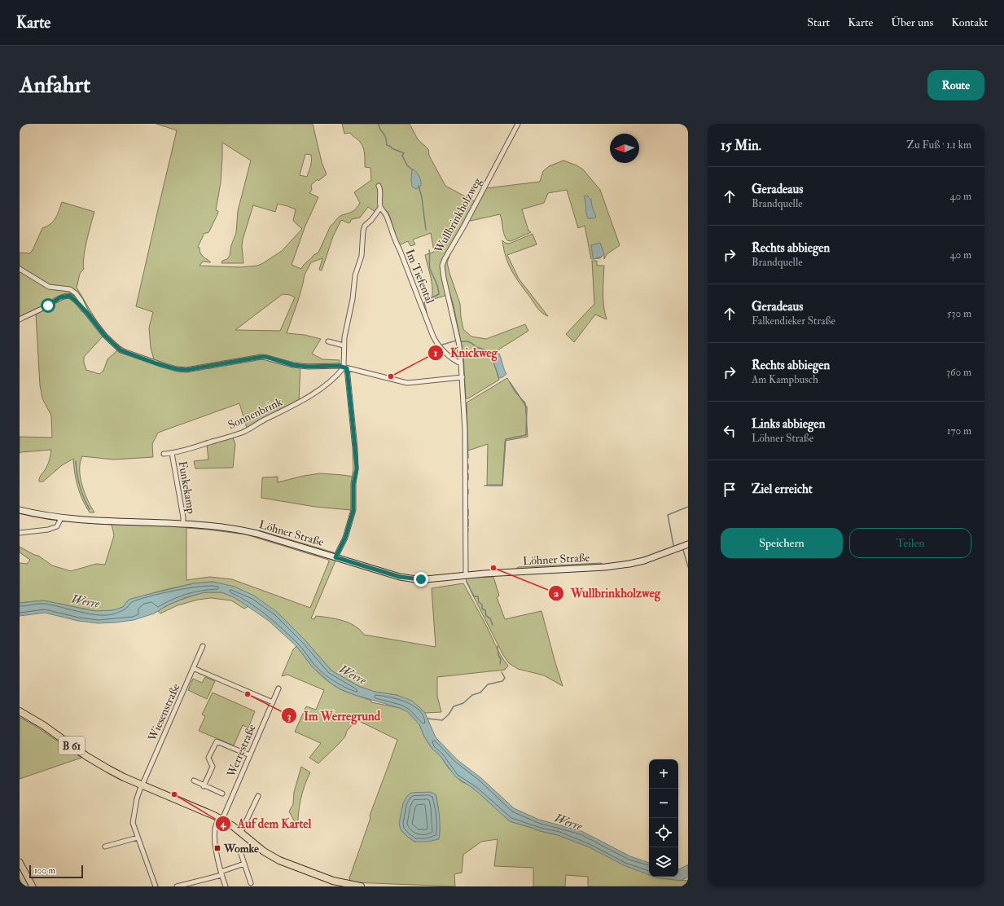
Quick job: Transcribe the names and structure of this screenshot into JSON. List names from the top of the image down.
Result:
{
  "streets": {
    "main road": ["Löhner Straße", "B 61"],
    "street": [
      "Wullbrinkholzweg",
      "Im Tiefental",
      "Sonnenbrink",
      "Funkekamp",
      "Wiesenstraße",
      "Werrestraße"
    ]
  },
  "crossings": [
    ["Wullbrinkholzweg", "Im Tiefental"],
    ["Wullbrinkholzweg", "Löhner Straße"],
    ["Sonnenbrink", "Funkekamp"],
    ["Funkekamp", "Löhner Straße"],
    ["Wiesenstraße", "B 61"],
    ["B 61", "Werrestraße"]
  ],
  "water": ["Werre"],
  "places": {
    "other": [
      "Knickweg",
      "Wullbrinkholzweg",
      "Im Werregrund",
      "Auf dem Kartel"
    ],
    "transit": ["Womke"]
  },
  "scale_bar": "100 m",
  "north": "left",
  "page": {
    "header": "Karte",
    "nav": [
      "Start",
      "Karte",
      "Über uns",
      "Kontakt"
    ],
    "buttons": [
      "Route",
      ["Speichern", "Teilen"]
    ],
    "title": "Anfahrt",
    "heading": ["15 Min.", "Zu Fuß · 1.1 km"],
    "list": [
      ["Geradeaus", "Brandquelle", "40 m"],
      ["Rechts abbiegen", "Brandquelle", "40 m"],
      ["Geradeaus", "Falkendieker Straße", "530 m"],
      ["Rechts abbiegen", "Am Kampbusch", "360 m"],
      ["Links abbiegen", "Löhner Straße", "170 m"],
      "Ziel erreicht"
    ],
    "map_buttons": ["+", "−"],
    "scale": "100 m"
  }
}
